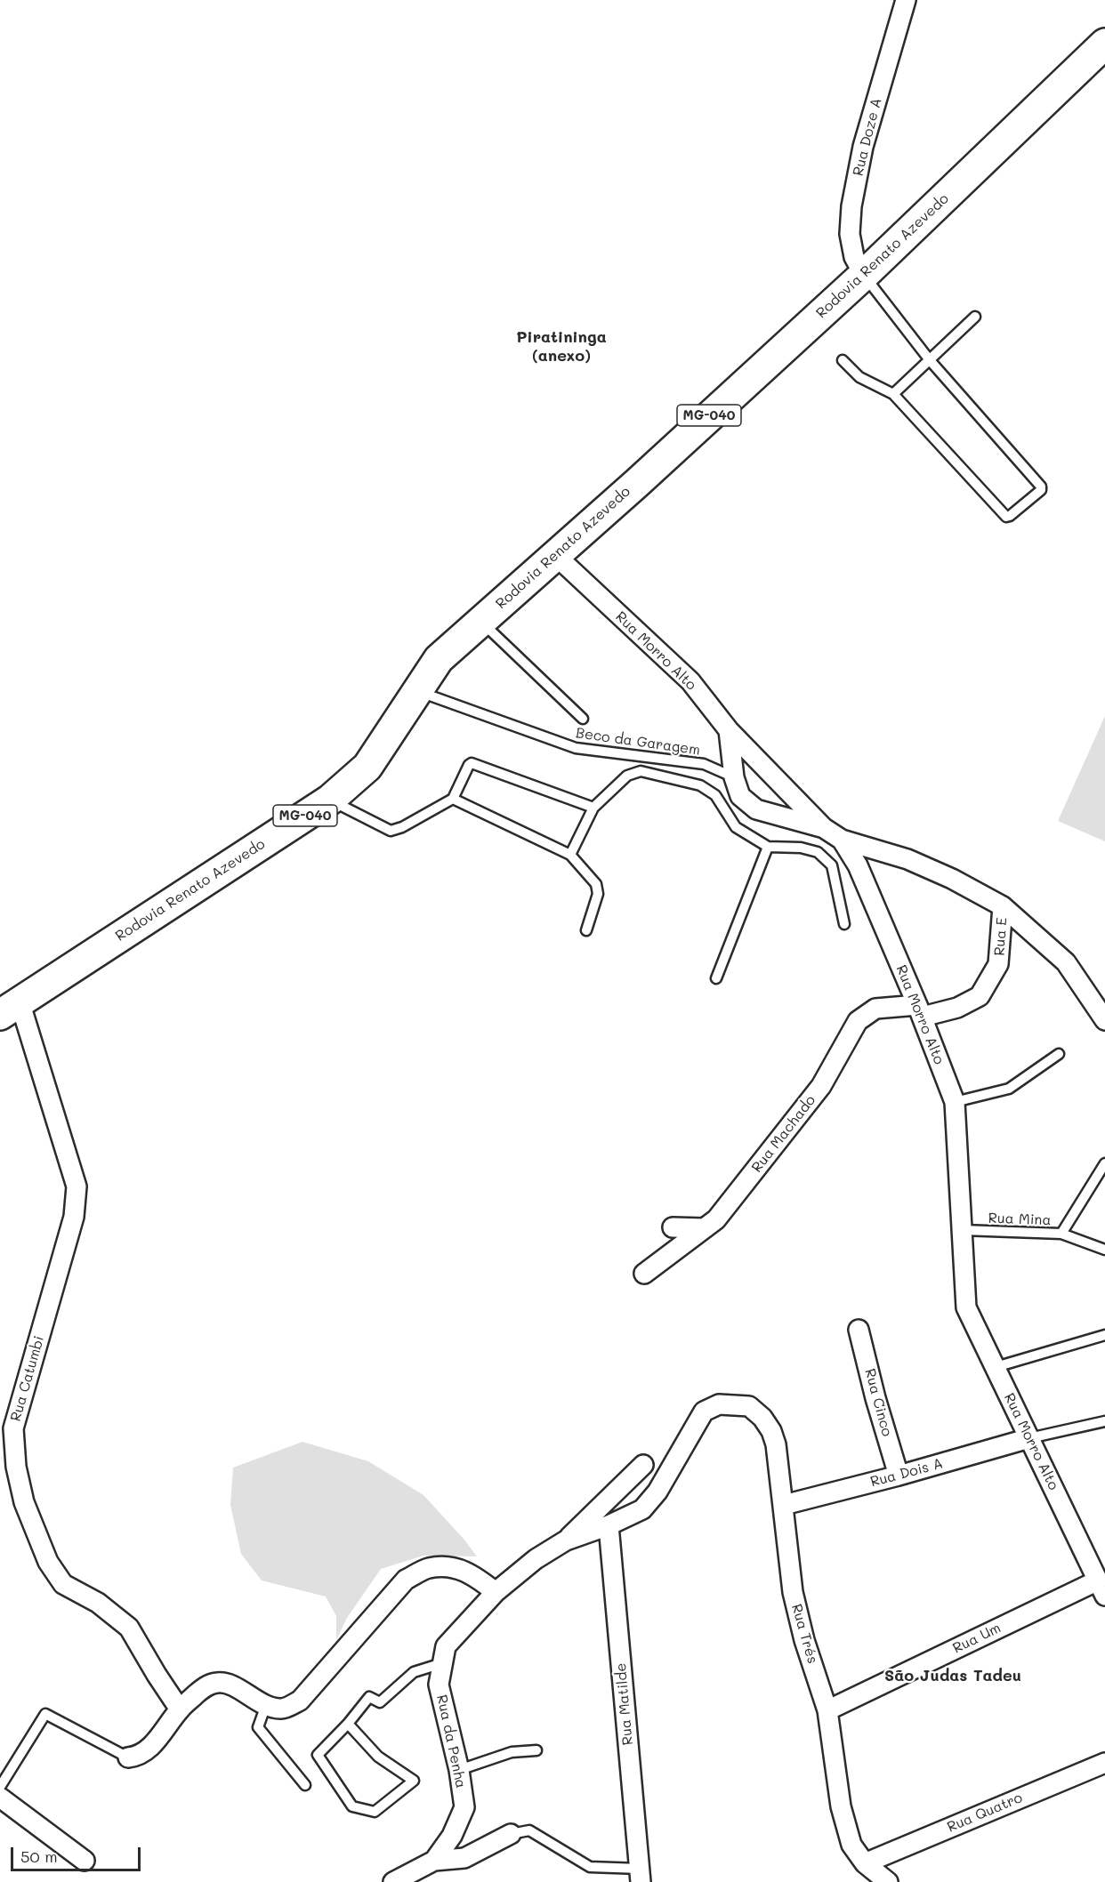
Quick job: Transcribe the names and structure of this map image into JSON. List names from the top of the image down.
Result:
{
  "streets": {
    "main road": ["Rodovia Renato Azevedo", "MG-040"],
    "street": [
      "Rua Doze A",
      "Rua Morro Alto",
      "Rua E",
      "Rua Machado",
      "Rua Catumbi",
      "Rua Cinco",
      "Rua Dois A",
      "Rua Trés",
      "Rua Um",
      "Rua Matilde",
      "Rua da Penha",
      "Rua Quatro"
    ],
    "lane": ["Beco da Garagem", "Rua Mina"]
  },
  "crossings": [
    ["Rua Doze A", "Rodovia Renato Azevedo"],
    ["Rodovia Renato Azevedo", "Rua Morro Alto"],
    ["Rodovia Renato Azevedo", "Beco da Garagem"],
    ["Rodovia Renato Azevedo", "Rua Catumbi"],
    ["Rua Morro Alto", "Beco da Garagem"],
    ["Rua Morro Alto", "Rua E"],
    ["Rua Morro Alto", "Rua Machado"],
    ["Rua Morro Alto", "Rua Mina"],
    ["Rua Morro Alto", "Rua Dois A"],
    ["Rua Morro Alto", "Rua Um"],
    ["Rua E", "Rua Machado"],
    ["Rua Cinco", "Rua Dois A"],
    ["Rua Dois A", "Rua Trés"],
    ["Rua Trés", "Rua Um"],
    ["Rua Trés", "Rua da Penha"],
    ["Rua Trés", "Rua Quatro"],
    ["Rua Matilde", "Rua da Penha"]
  ],
  "districts": ["Piratininga (anexo)", "São Judas Tadeu"],
  "scale_bar": "50 m"
}
